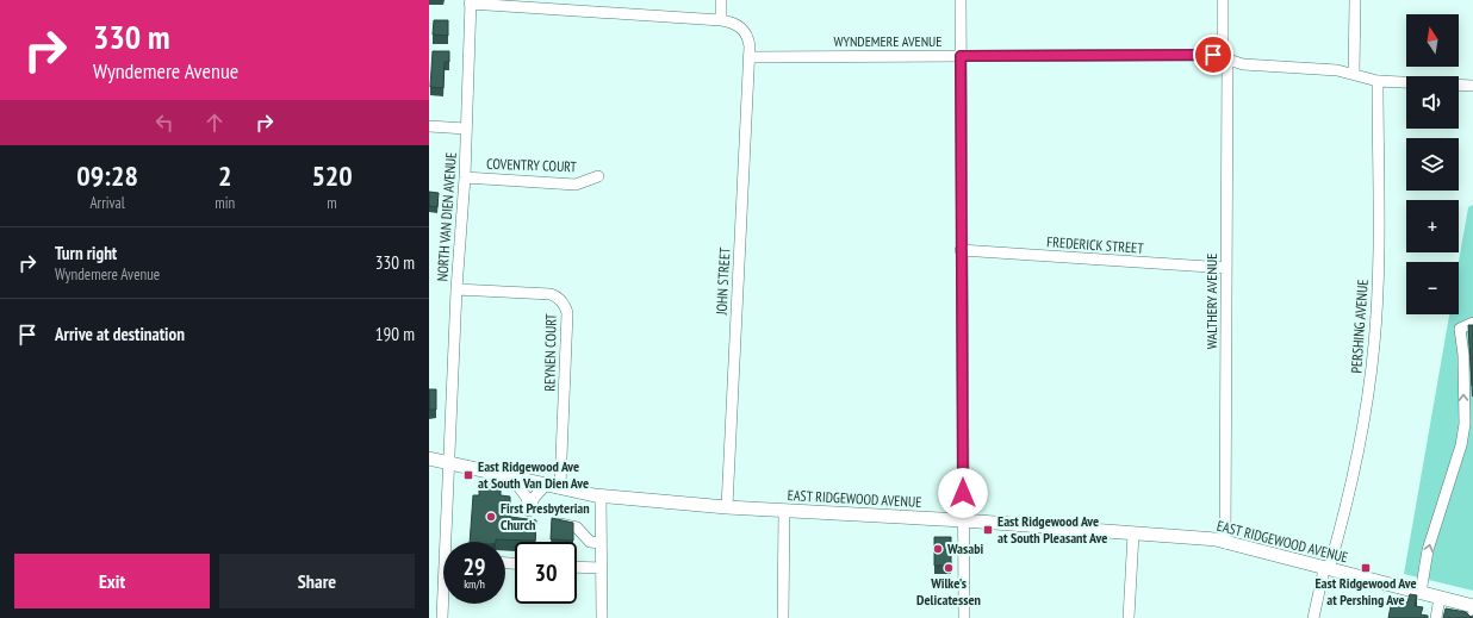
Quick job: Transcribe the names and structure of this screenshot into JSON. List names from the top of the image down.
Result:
{
  "streets": {
    "main road": ["EAST RIDGEWOOD AVENUE"],
    "street": [
      "WYNDEMERE AVENUE",
      "COVENTRY COURT",
      "NORTH VAN DIEN AVENUE",
      "FREDERICK STREET",
      "JOHN STREET",
      "WALTHERY AVENUE",
      "PERSHING AVENUE",
      "REYNEN COURT"
    ]
  },
  "crossings": [
    ["WYNDEMERE AVENUE", "JOHN STREET"],
    ["WYNDEMERE AVENUE", "WALTHERY AVENUE"],
    ["WYNDEMERE AVENUE", "PERSHING AVENUE"],
    ["COVENTRY COURT", "NORTH VAN DIEN AVENUE"],
    ["NORTH VAN DIEN AVENUE", "REYNEN COURT"],
    ["NORTH VAN DIEN AVENUE", "EAST RIDGEWOOD AVENUE"],
    ["FREDERICK STREET", "WALTHERY AVENUE"],
    ["JOHN STREET", "EAST RIDGEWOOD AVENUE"],
    ["WALTHERY AVENUE", "EAST RIDGEWOOD AVENUE"],
    ["PERSHING AVENUE", "EAST RIDGEWOOD AVENUE"],
    ["REYNEN COURT", "EAST RIDGEWOOD AVENUE"]
  ],
  "places": {
    "transit": ["East Ridgewood Ave at South Van Dien Ave", "East Ridgewood Ave at South Pleasant Ave", "East Ridgewood Ave at Pershing Ave"],
    "other": ["First Presbyterian Church", "Wasabi", "Wilke's Delicatessen"]
  },
  "north": "top",
  "page": {
    "turn": ["330 m", "Wyndemere Avenue"],
    "map_buttons": ["+", "−"],
    "eta": [
      "09:28",
      "Arrival",
      "2",
      "min",
      "520",
      "m"
    ],
    "list": [
      {
        "name": "Turn right",
        "note": "Wyndemere Avenue",
        "value": "330 m"
      },
      {
        "name": "Arrive at destination",
        "value": "190 m"
      }
    ],
    "speed": "29 km/h",
    "limit": "30",
    "buttons": ["Exit", "Share"]
  }
}
